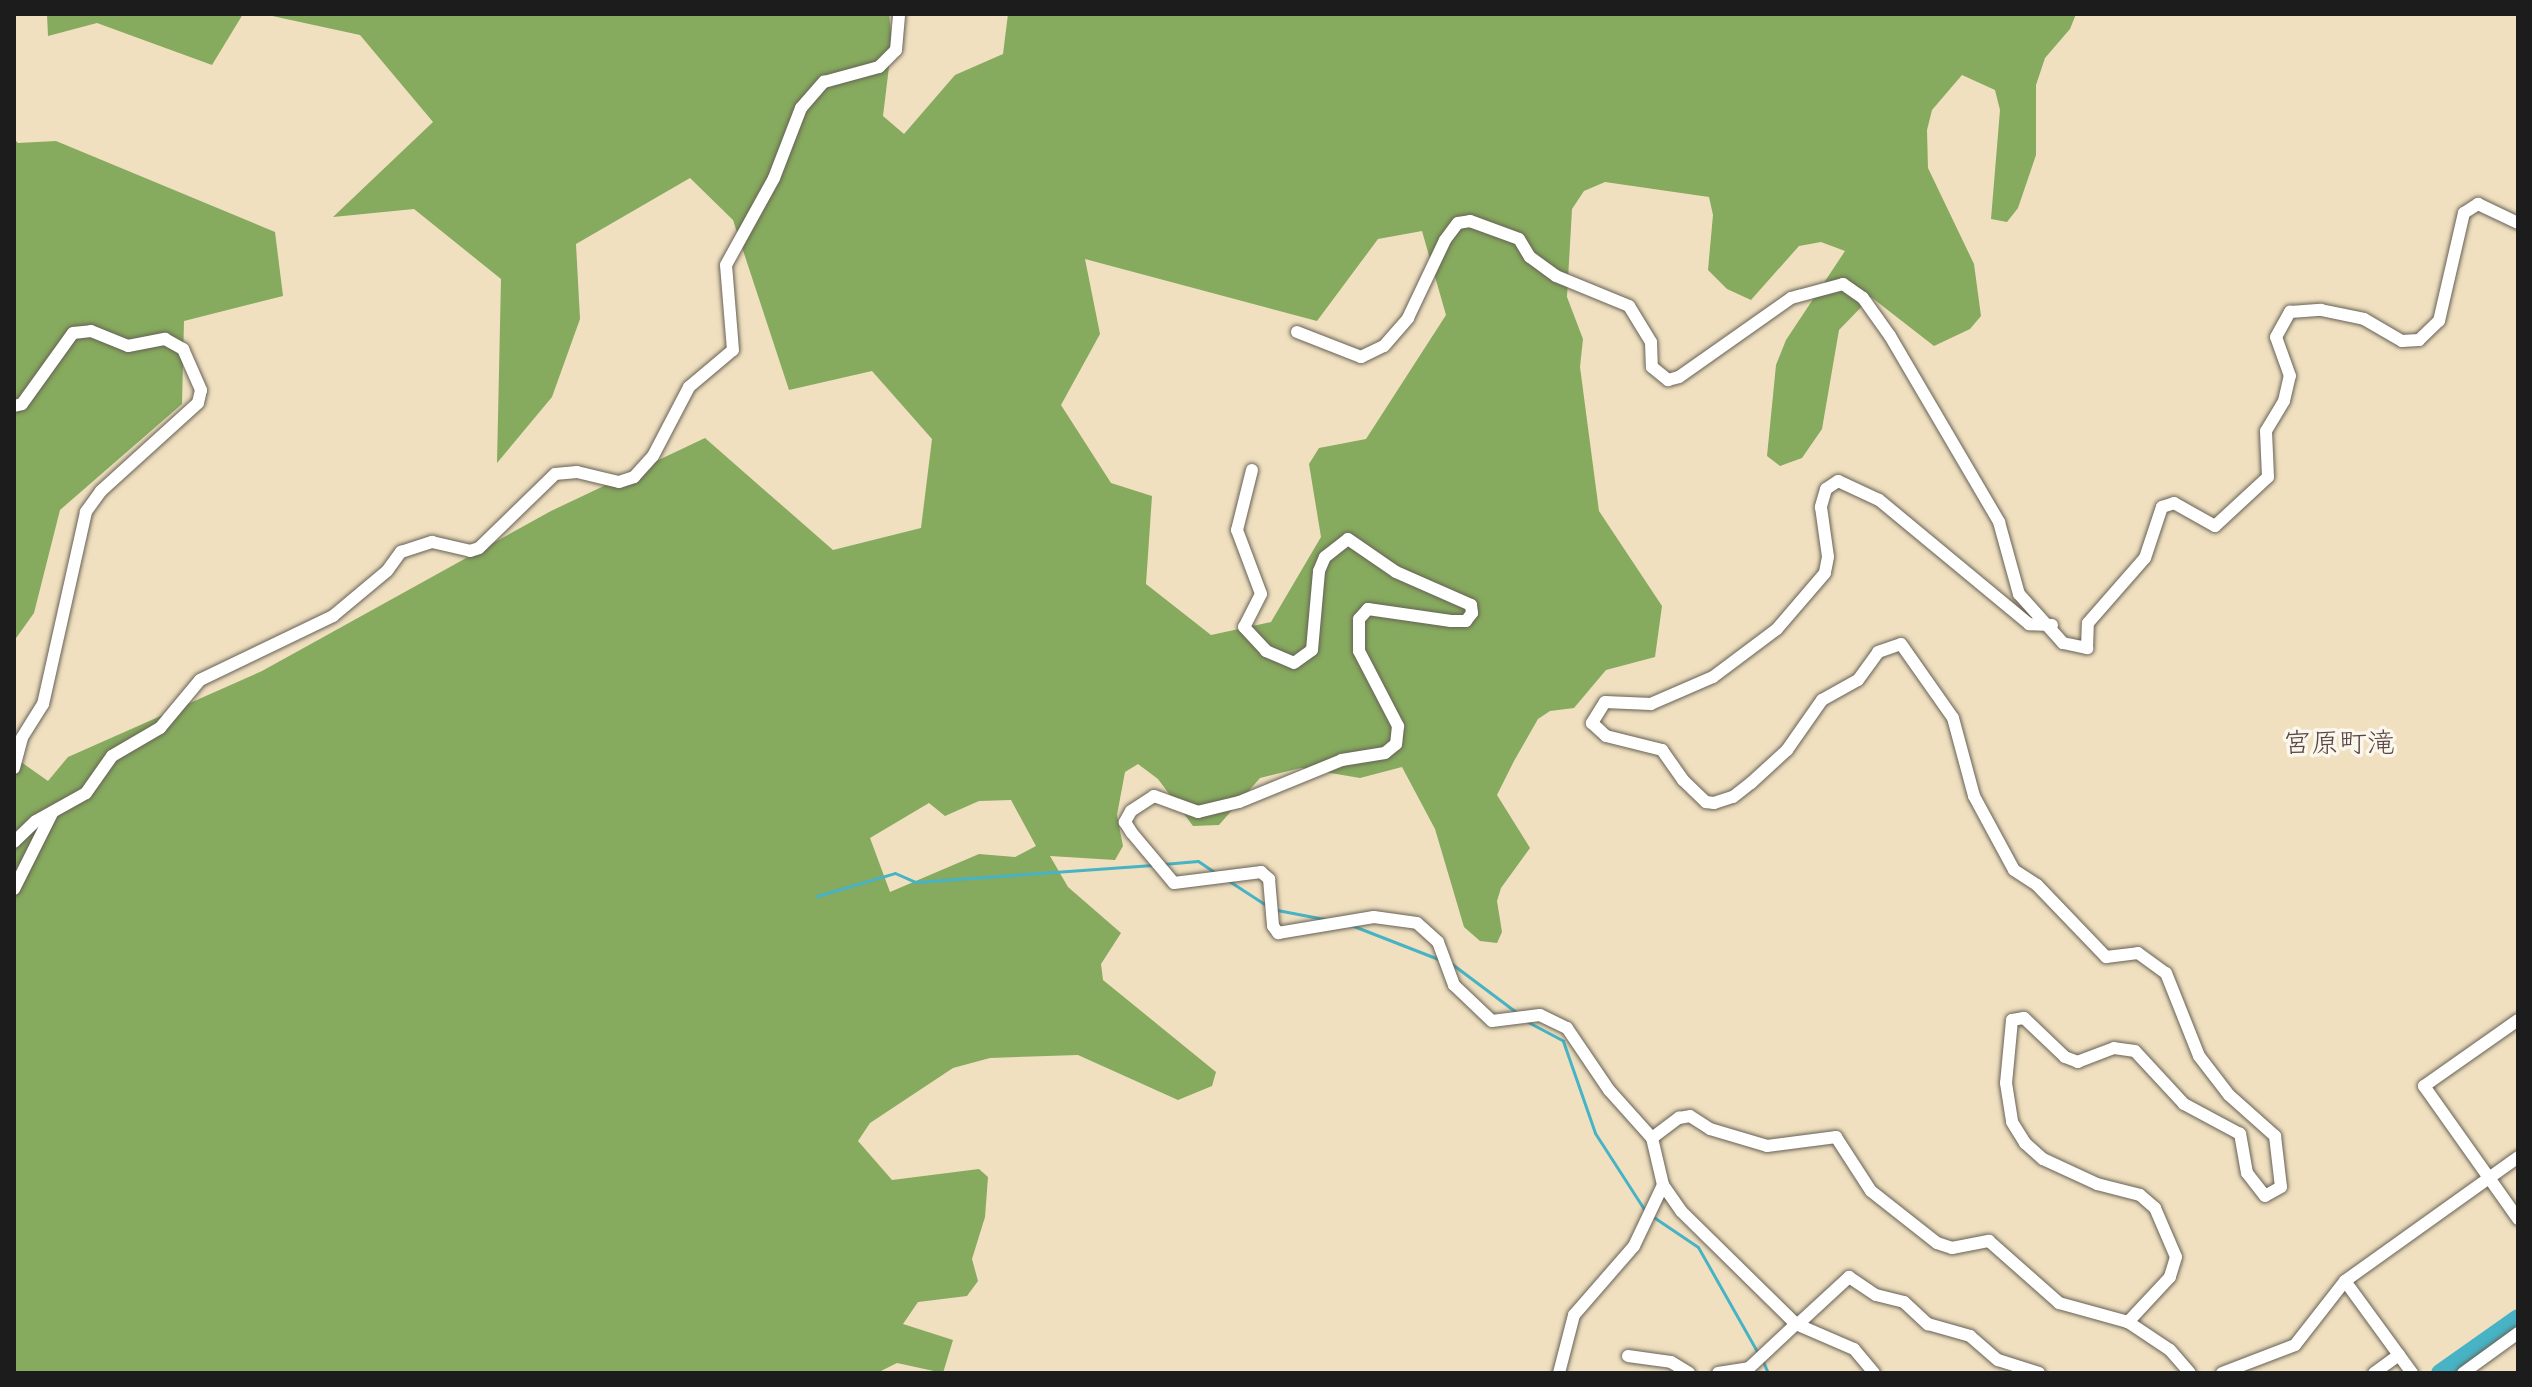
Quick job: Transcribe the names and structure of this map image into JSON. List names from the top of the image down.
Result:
{
  "districts": ["宮原町滝"]
}
